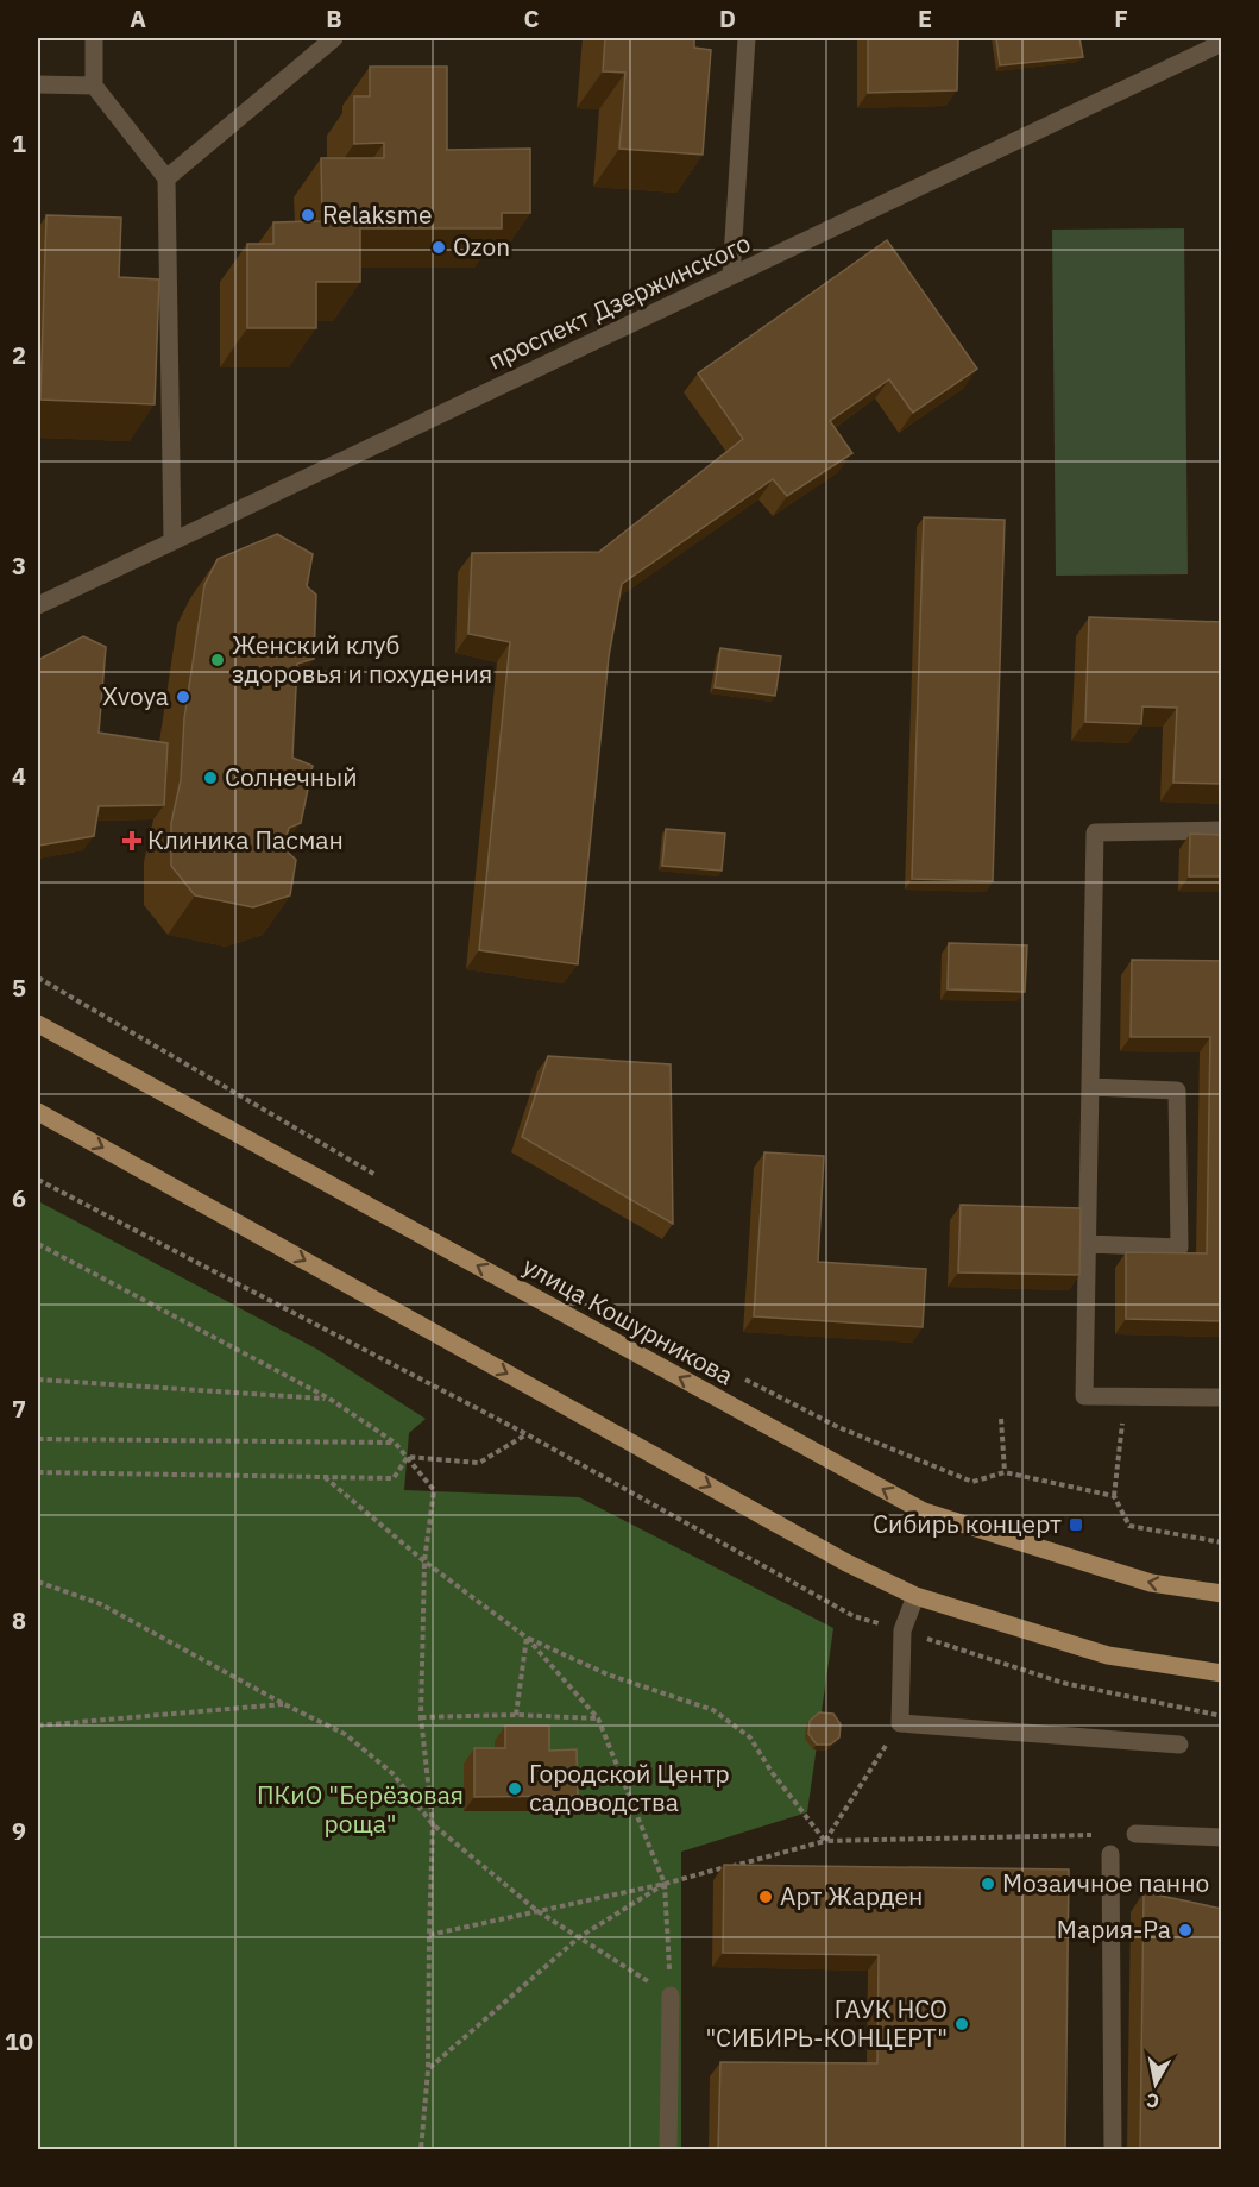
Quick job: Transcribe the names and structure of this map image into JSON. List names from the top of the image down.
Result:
{
  "streets": {
    "main road": ["улица Кошурникова"],
    "street": ["проспект Дзержинского"]
  },
  "parks": ["ПКиО \"Берёзовая роща\""],
  "places": {
    "other": [
      "Relaksme",
      "Ozon",
      "Женский клуб здоровья и похудения",
      "Xvoya",
      "Солнечный",
      "Городской Центр садоводства",
      "Мозаичное панно",
      "Арт Жарден",
      "Мария-Ра",
      "ГАУК НСО \"СИБИРЬ-КОНЦЕРТ\""
    ],
    "health": ["Клиника Пасман"],
    "transit": ["Сибирь концерт"]
  },
  "north": "bottom",
  "grid": {
    "columns": [
      "A",
      "B",
      "C",
      "D",
      "E",
      "F"
    ],
    "rows": [
      "1",
      "2",
      "3",
      "4",
      "5",
      "6",
      "7",
      "8",
      "9",
      "10"
    ]
  }
}
